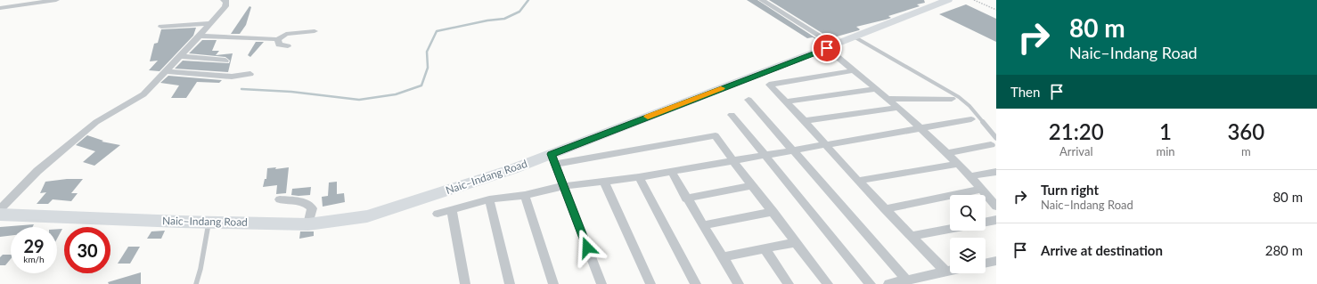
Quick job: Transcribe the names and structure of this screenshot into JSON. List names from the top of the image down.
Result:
{
  "streets": {
    "main road": ["Naic–Indang Road"]
  },
  "page": {
    "turn": ["80 m", "Naic–Indang Road"],
    "then": "Then",
    "eta": [
      "21:20",
      "Arrival",
      "1",
      "min",
      "360",
      "m"
    ],
    "list": [
      {
        "name": "Turn right",
        "note": "Naic–Indang Road",
        "value": "80 m"
      },
      {
        "name": "Arrive at destination",
        "value": "280 m"
      }
    ],
    "speed": "29 km/h",
    "limit": "30"
  }
}
